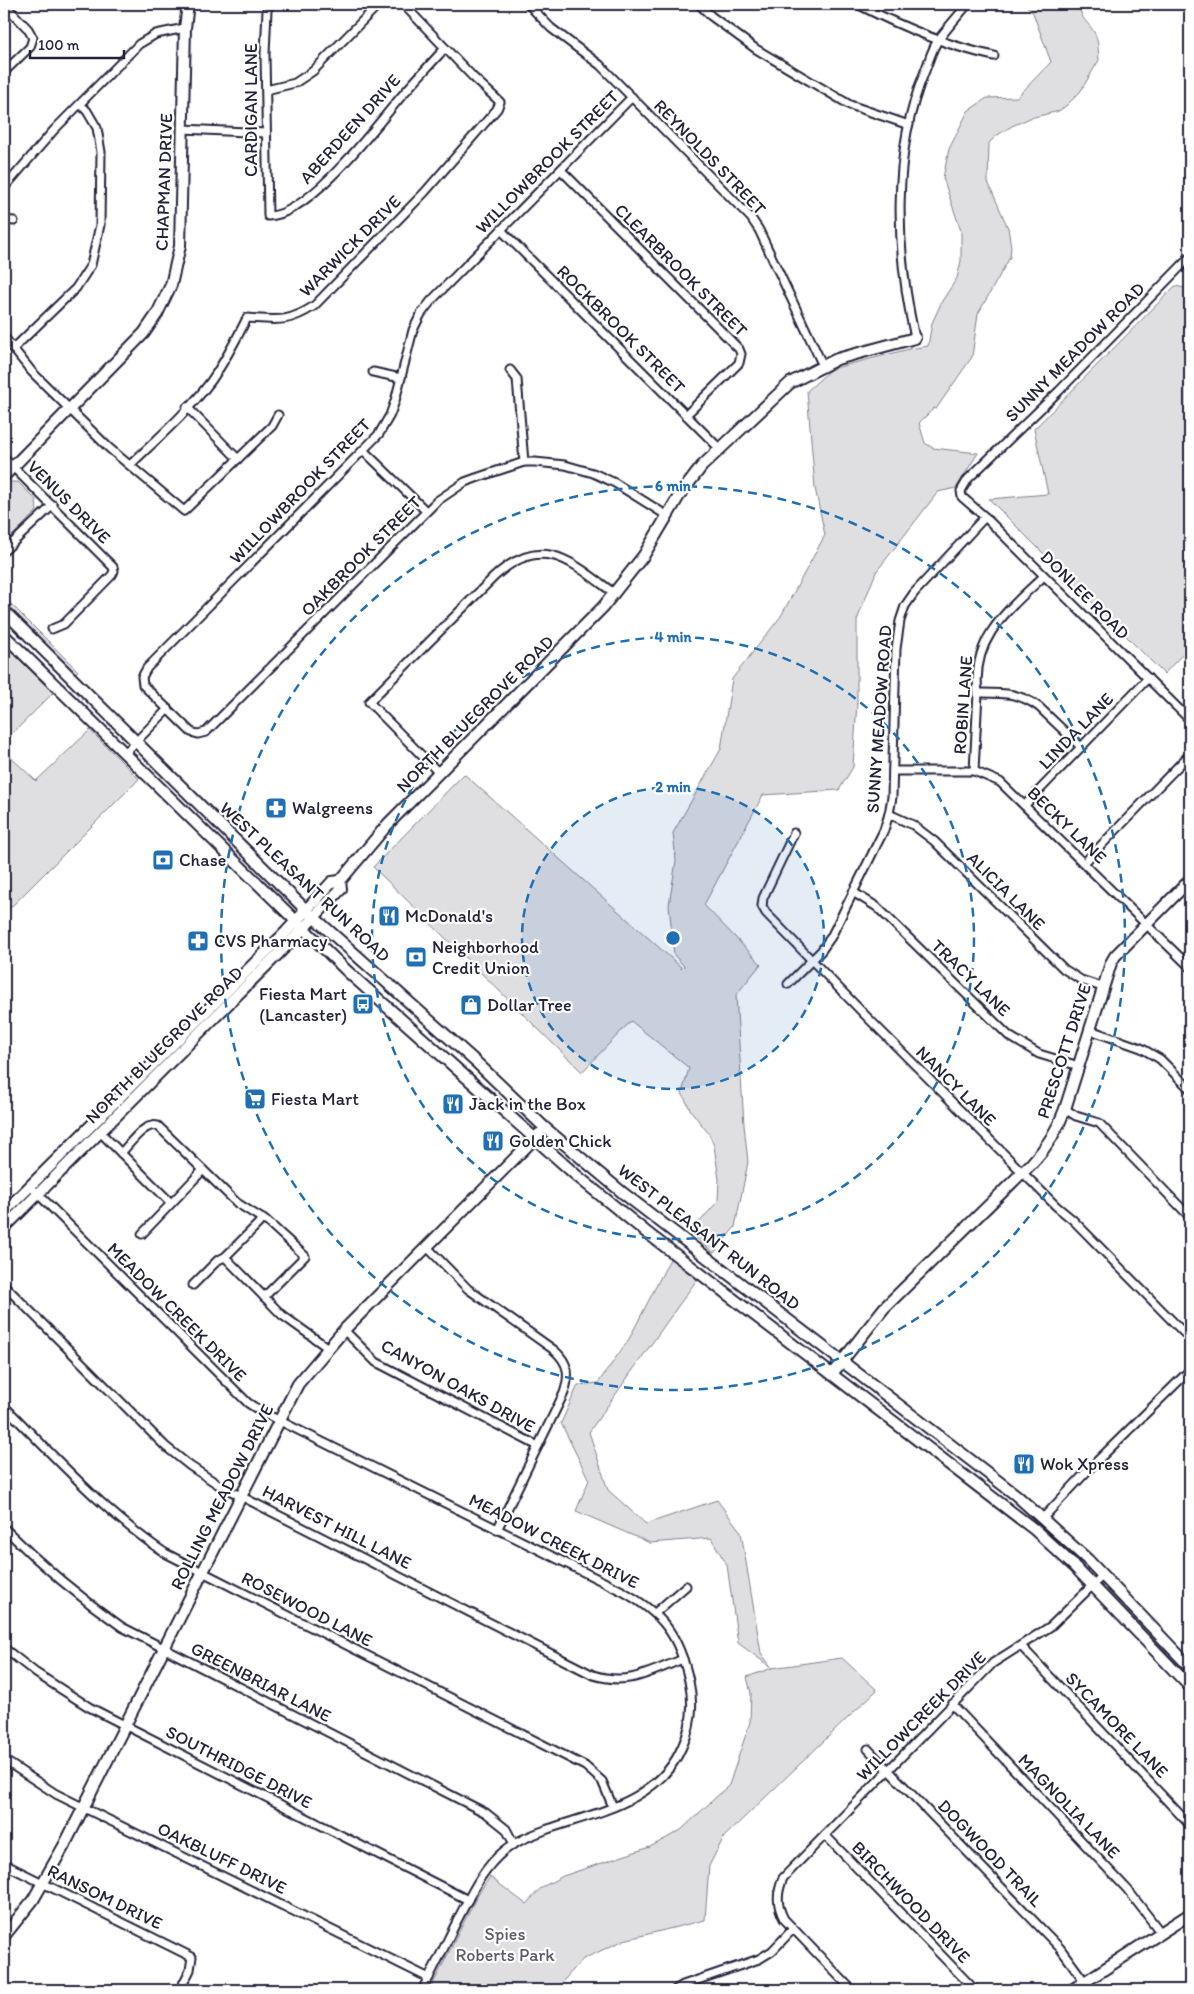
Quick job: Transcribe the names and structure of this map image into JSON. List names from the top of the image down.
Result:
{
  "streets": {
    "main road": [
      "CHAPMAN DRIVE",
      "NORTH BLUEGROVE ROAD",
      "WEST PLEASANT RUN ROAD",
      "PRESCOTT DRIVE",
      "ROLLING MEADOW DRIVE"
    ],
    "street": [
      "CARDIGAN LANE",
      "ABERDEEN DRIVE",
      "REYNOLDS STREET",
      "WILLOWBROOK STREET",
      "WARWICK DRIVE",
      "CLEARBROOK STREET",
      "ROCKBROOK STREET",
      "SUNNY MEADOW ROAD",
      "VENUS DRIVE",
      "OAKBROOK STREET",
      "DONLEE ROAD",
      "ROBIN LANE",
      "LINDA LANE",
      "BECKY LANE",
      "ALICIA LANE",
      "TRACY LANE",
      "NANCY LANE",
      "MEADOW CREEK DRIVE",
      "CANYON OAKS DRIVE",
      "HARVEST HILL LANE",
      "ROSEWOOD LANE",
      "GREENBRIAR LANE",
      "WILLOWCREEK DRIVE",
      "SYCAMORE LANE",
      "SOUTHRIDGE DRIVE",
      "MAGNOLIA LANE",
      "DOGWOOD TRAIL",
      "OAKBLUFF DRIVE",
      "RANSOM DRIVE",
      "BIRCHWOOD DRIVE"
    ]
  },
  "crossings": [
    ["CARDIGAN LANE", "ABERDEEN DRIVE"],
    ["ABERDEEN DRIVE", "WARWICK DRIVE"],
    ["REYNOLDS STREET", "WILLOWBROOK STREET"],
    ["REYNOLDS STREET", "NORTH BLUEGROVE ROAD"],
    ["WILLOWBROOK STREET", "CLEARBROOK STREET"],
    ["WILLOWBROOK STREET", "ROCKBROOK STREET"],
    ["WILLOWBROOK STREET", "OAKBROOK STREET"],
    ["CHAPMAN DRIVE", "VENUS DRIVE"],
    ["CLEARBROOK STREET", "ROCKBROOK STREET"],
    ["ROCKBROOK STREET", "NORTH BLUEGROVE ROAD"],
    ["SUNNY MEADOW ROAD", "DONLEE ROAD"],
    ["SUNNY MEADOW ROAD", "BECKY LANE"],
    ["SUNNY MEADOW ROAD", "ALICIA LANE"],
    ["SUNNY MEADOW ROAD", "TRACY LANE"],
    ["SUNNY MEADOW ROAD", "NANCY LANE"],
    ["OAKBROOK STREET", "NORTH BLUEGROVE ROAD"],
    ["DONLEE ROAD", "ROBIN LANE"],
    ["DONLEE ROAD", "LINDA LANE"],
    ["ROBIN LANE", "BECKY LANE"],
    ["NORTH BLUEGROVE ROAD", "WEST PLEASANT RUN ROAD"],
    ["NORTH BLUEGROVE ROAD", "MEADOW CREEK DRIVE"],
    ["LINDA LANE", "BECKY LANE"],
    ["BECKY LANE", "PRESCOTT DRIVE"],
    ["WEST PLEASANT RUN ROAD", "PRESCOTT DRIVE"],
    ["WEST PLEASANT RUN ROAD", "ROLLING MEADOW DRIVE"],
    ["WEST PLEASANT RUN ROAD", "WILLOWCREEK DRIVE"],
    ["ALICIA LANE", "PRESCOTT DRIVE"],
    ["TRACY LANE", "PRESCOTT DRIVE"],
    ["PRESCOTT DRIVE", "NANCY LANE"],
    ["MEADOW CREEK DRIVE", "ROLLING MEADOW DRIVE"],
    ["MEADOW CREEK DRIVE", "HARVEST HILL LANE"],
    ["MEADOW CREEK DRIVE", "ROSEWOOD LANE"],
    ["MEADOW CREEK DRIVE", "GREENBRIAR LANE"],
    ["MEADOW CREEK DRIVE", "SOUTHRIDGE DRIVE"],
    ["MEADOW CREEK DRIVE", "OAKBLUFF DRIVE"],
    ["CANYON OAKS DRIVE", "ROLLING MEADOW DRIVE"],
    ["ROLLING MEADOW DRIVE", "HARVEST HILL LANE"],
    ["ROLLING MEADOW DRIVE", "ROSEWOOD LANE"],
    ["ROLLING MEADOW DRIVE", "GREENBRIAR LANE"],
    ["ROLLING MEADOW DRIVE", "SOUTHRIDGE DRIVE"],
    ["ROLLING MEADOW DRIVE", "OAKBLUFF DRIVE"],
    ["ROLLING MEADOW DRIVE", "RANSOM DRIVE"],
    ["WILLOWCREEK DRIVE", "SYCAMORE LANE"],
    ["WILLOWCREEK DRIVE", "MAGNOLIA LANE"],
    ["WILLOWCREEK DRIVE", "DOGWOOD TRAIL"],
    ["WILLOWCREEK DRIVE", "BIRCHWOOD DRIVE"]
  ],
  "parks": ["Spies Roberts Park"],
  "places": {
    "pharmacy": ["Walgreens", "CVS Pharmacy"],
    "bank": ["Chase", "Neighborhood Credit Union"],
    "restaurant": [
      "McDonald's",
      "Jack in the Box",
      "Golden Chick",
      "Wok Xpress"
    ],
    "bus stop": ["Fiesta Mart (Lancaster)"],
    "shop": ["Dollar Tree"],
    "supermarket": ["Fiesta Mart"]
  },
  "scale_bar": "100 m",
  "rings": ["6 min", "4 min", "2 min"]
}
